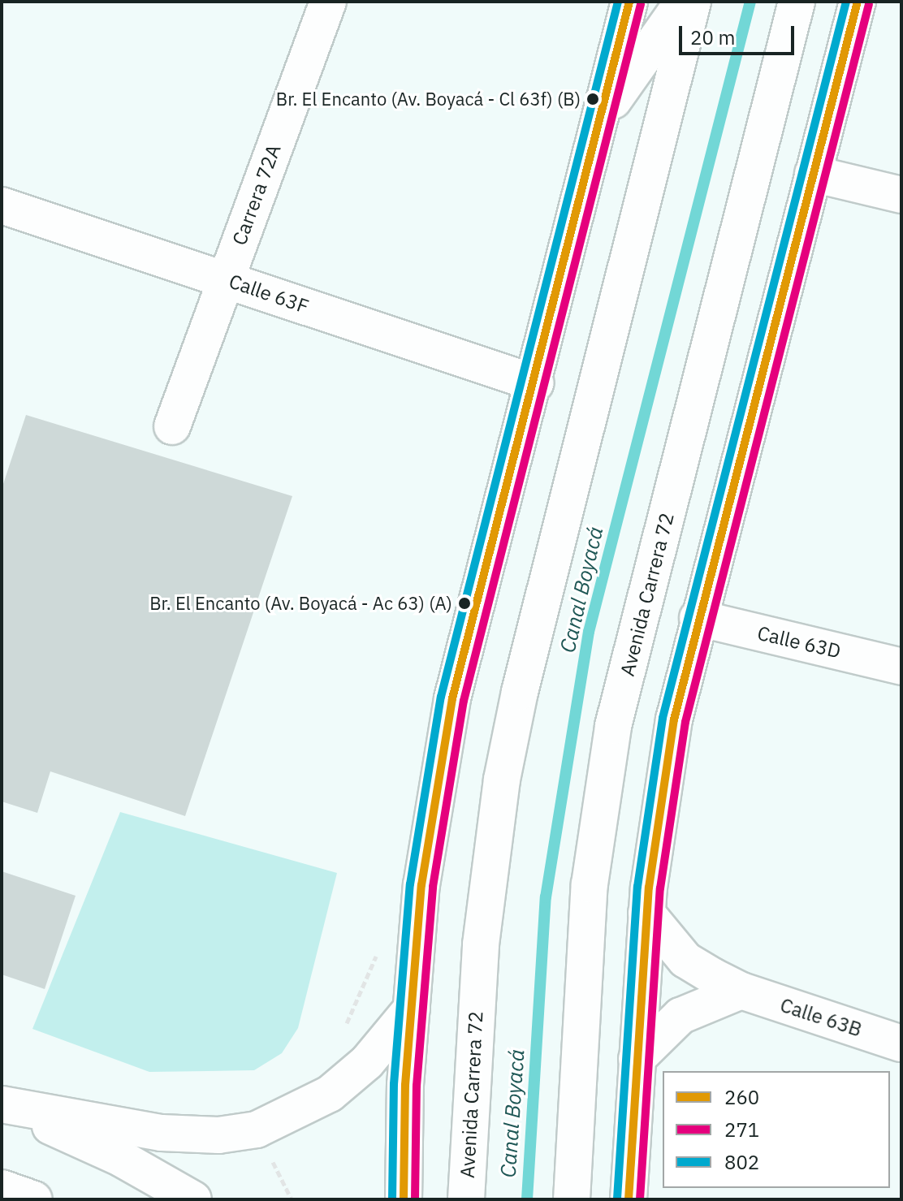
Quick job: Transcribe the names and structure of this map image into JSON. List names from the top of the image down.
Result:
{
  "streets": {
    "main road": [
      "Carrera 72A",
      "Calle 63F",
      "Avenida Carrera 72",
      "Calle 63D",
      "Calle 63B"
    ]
  },
  "crossings": [
    ["Carrera 72A", "Calle 63F"]
  ],
  "water": ["Canal Boyacá"],
  "places": ["Br. El Encanto (Av. Boyacá - Cl 63f) (B)", "Br. El Encanto (Av. Boyacá - Ac 63) (A)"],
  "lines": ["transit line 260", "transit line 802", "transit line 271"],
  "legend": ["260", "271", "802"],
  "scale_bar": "20 m"
}
